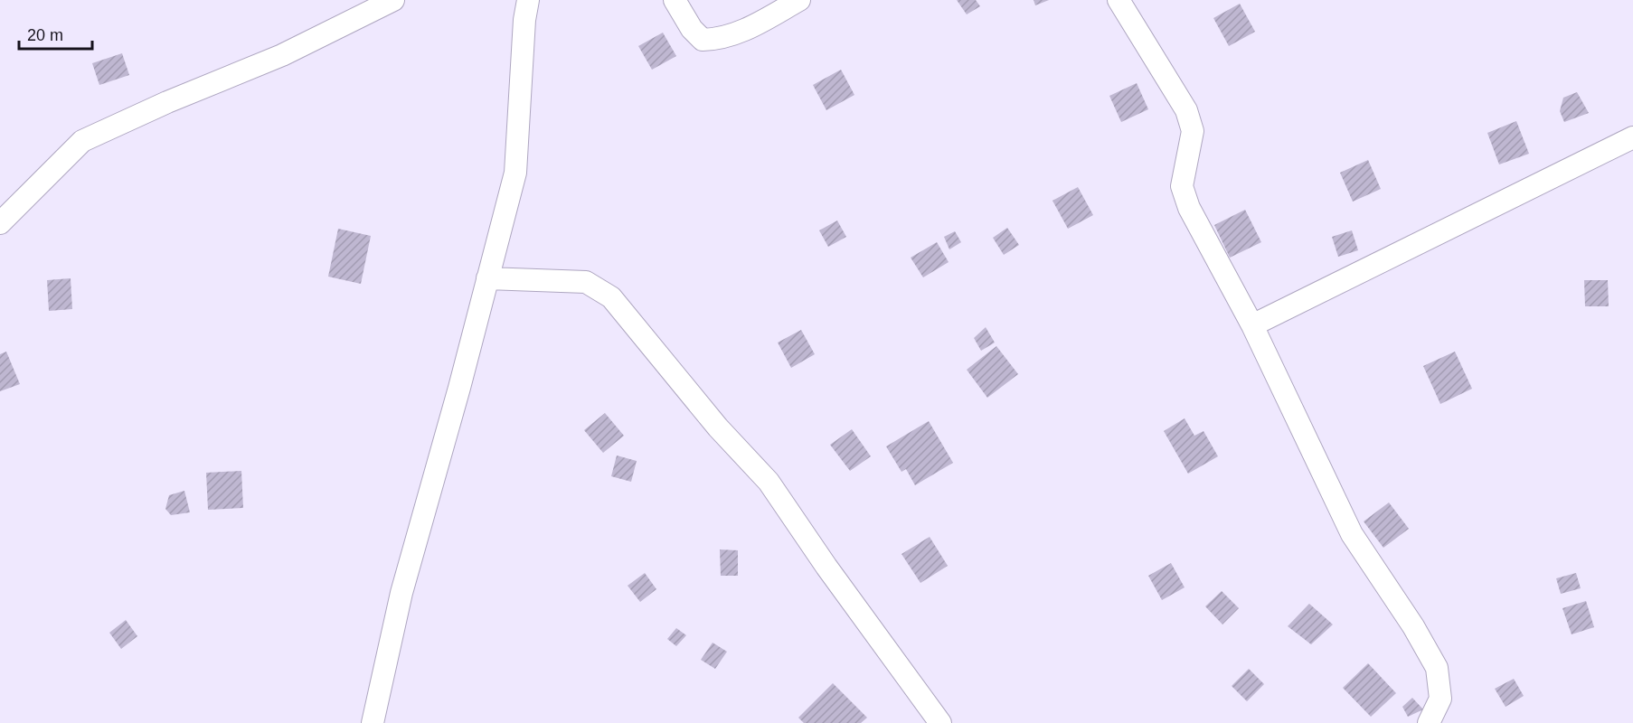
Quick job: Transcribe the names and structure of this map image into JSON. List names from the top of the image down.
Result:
{
  "scale_bar": "20 m"
}
